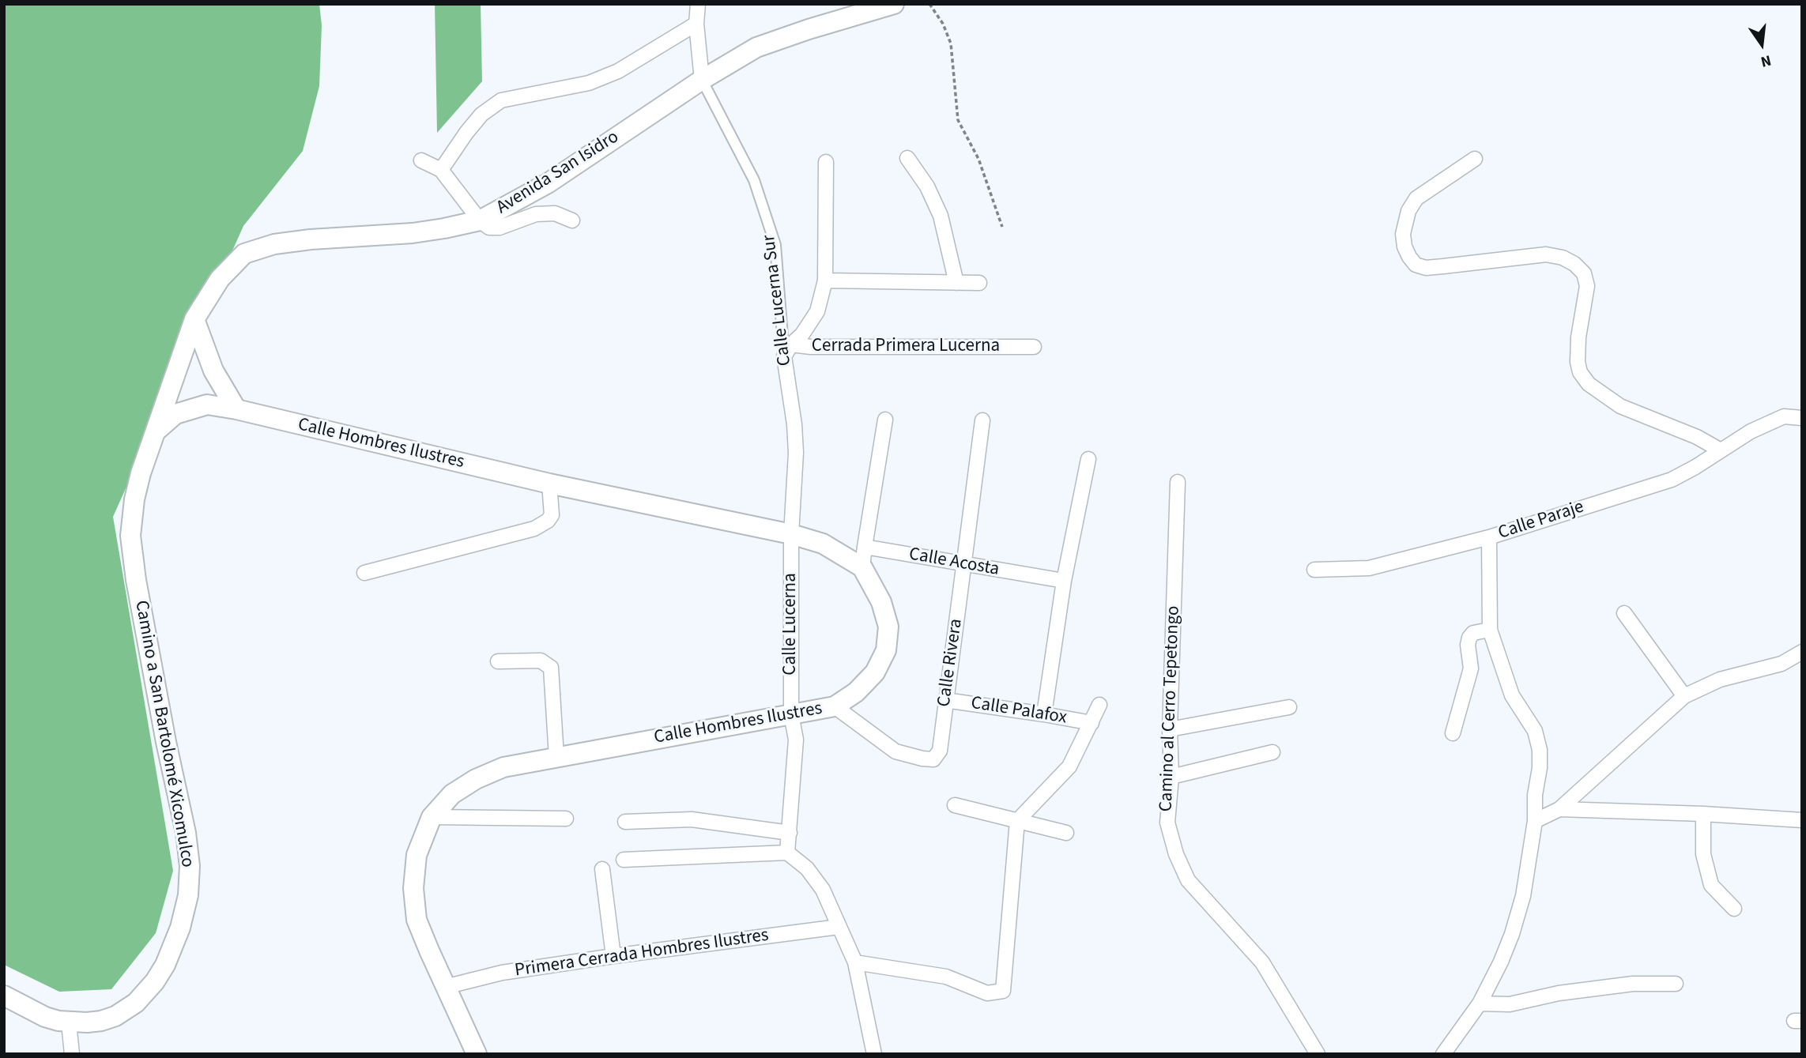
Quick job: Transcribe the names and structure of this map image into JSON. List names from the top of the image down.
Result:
{
  "streets": {
    "main road": ["Avenida San Isidro", "Calle Hombres Ilustres", "Camino a San Bartolomé Xicomulco"],
    "street": [
      "Calle Lucerna Sur",
      "Cerrada Primera Lucerna",
      "Calle Paraje",
      "Calle Acosta",
      "Calle Lucerna",
      "Calle Rivera",
      "Camino al Cerro Tepetongo",
      "Calle Palafox",
      "Primera Cerrada Hombres Ilustres"
    ]
  },
  "crossings": [
    ["Avenida San Isidro", "Calle Lucerna Sur"],
    ["Avenida San Isidro", "Camino a San Bartolomé Xicomulco"],
    ["Calle Lucerna Sur", "Cerrada Primera Lucerna"],
    ["Calle Lucerna Sur", "Calle Hombres Ilustres"],
    ["Calle Lucerna Sur", "Calle Lucerna"],
    ["Calle Hombres Ilustres", "Calle Lucerna"],
    ["Calle Hombres Ilustres", "Calle Rivera"],
    ["Calle Hombres Ilustres", "Camino a San Bartolomé Xicomulco"],
    ["Calle Hombres Ilustres", "Primera Cerrada Hombres Ilustres"],
    ["Calle Acosta", "Calle Rivera"],
    ["Calle Rivera", "Calle Palafox"]
  ],
  "north": "bottom"
}
